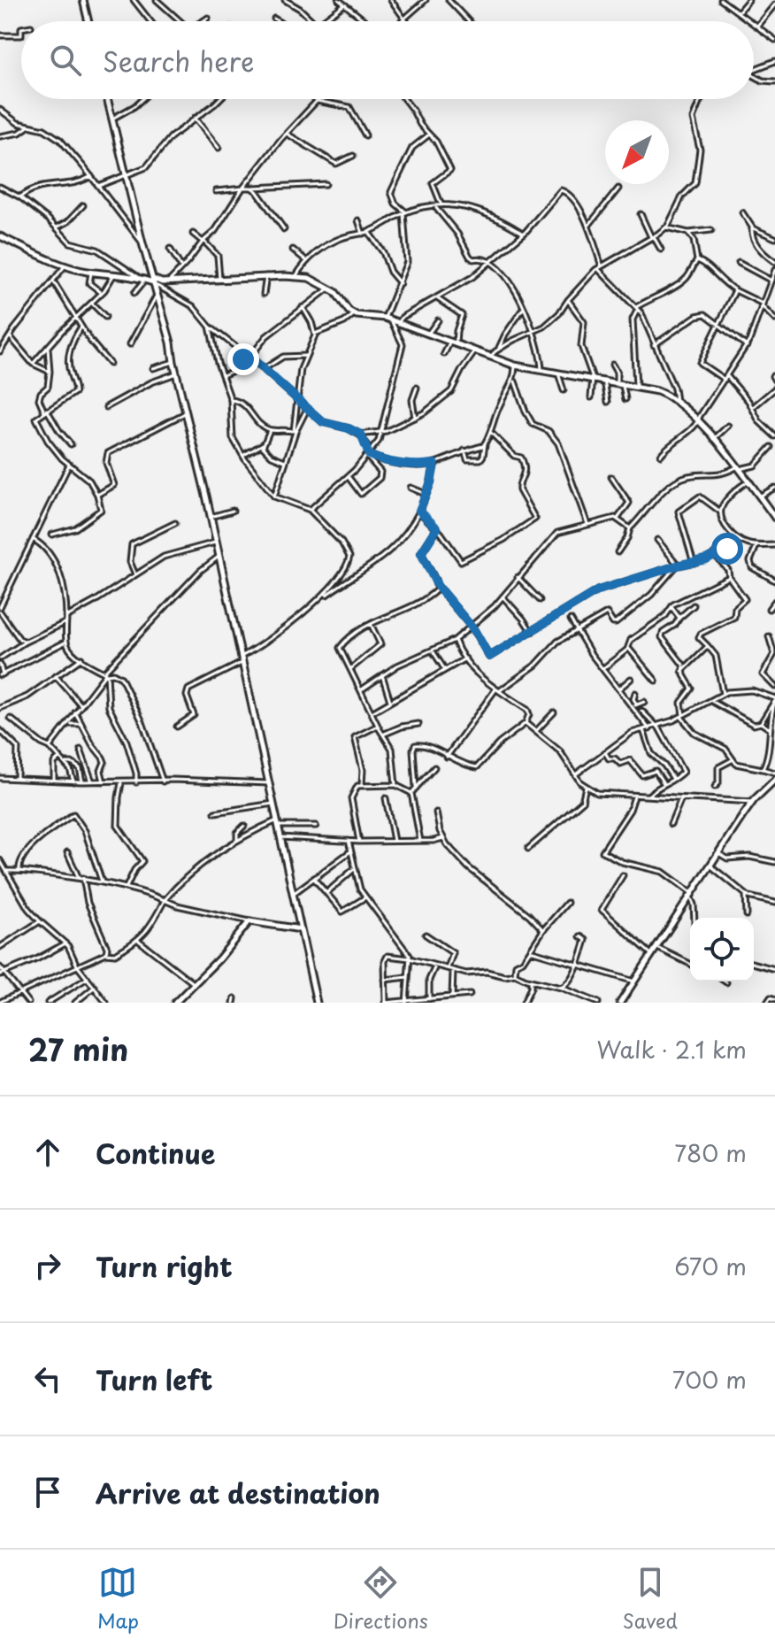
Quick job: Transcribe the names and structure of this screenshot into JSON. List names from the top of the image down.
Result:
{
  "north": "bottom left",
  "page": {
    "search": "Search here",
    "heading": ["27 min", "Walk · 2.1 km"],
    "list": [
      ["Continue", "780 m"],
      ["Turn right", "670 m"],
      ["Turn left", "700 m"],
      "Arrive at destination"
    ],
    "nav": ["Map", "Directions", "Saved"]
  }
}
